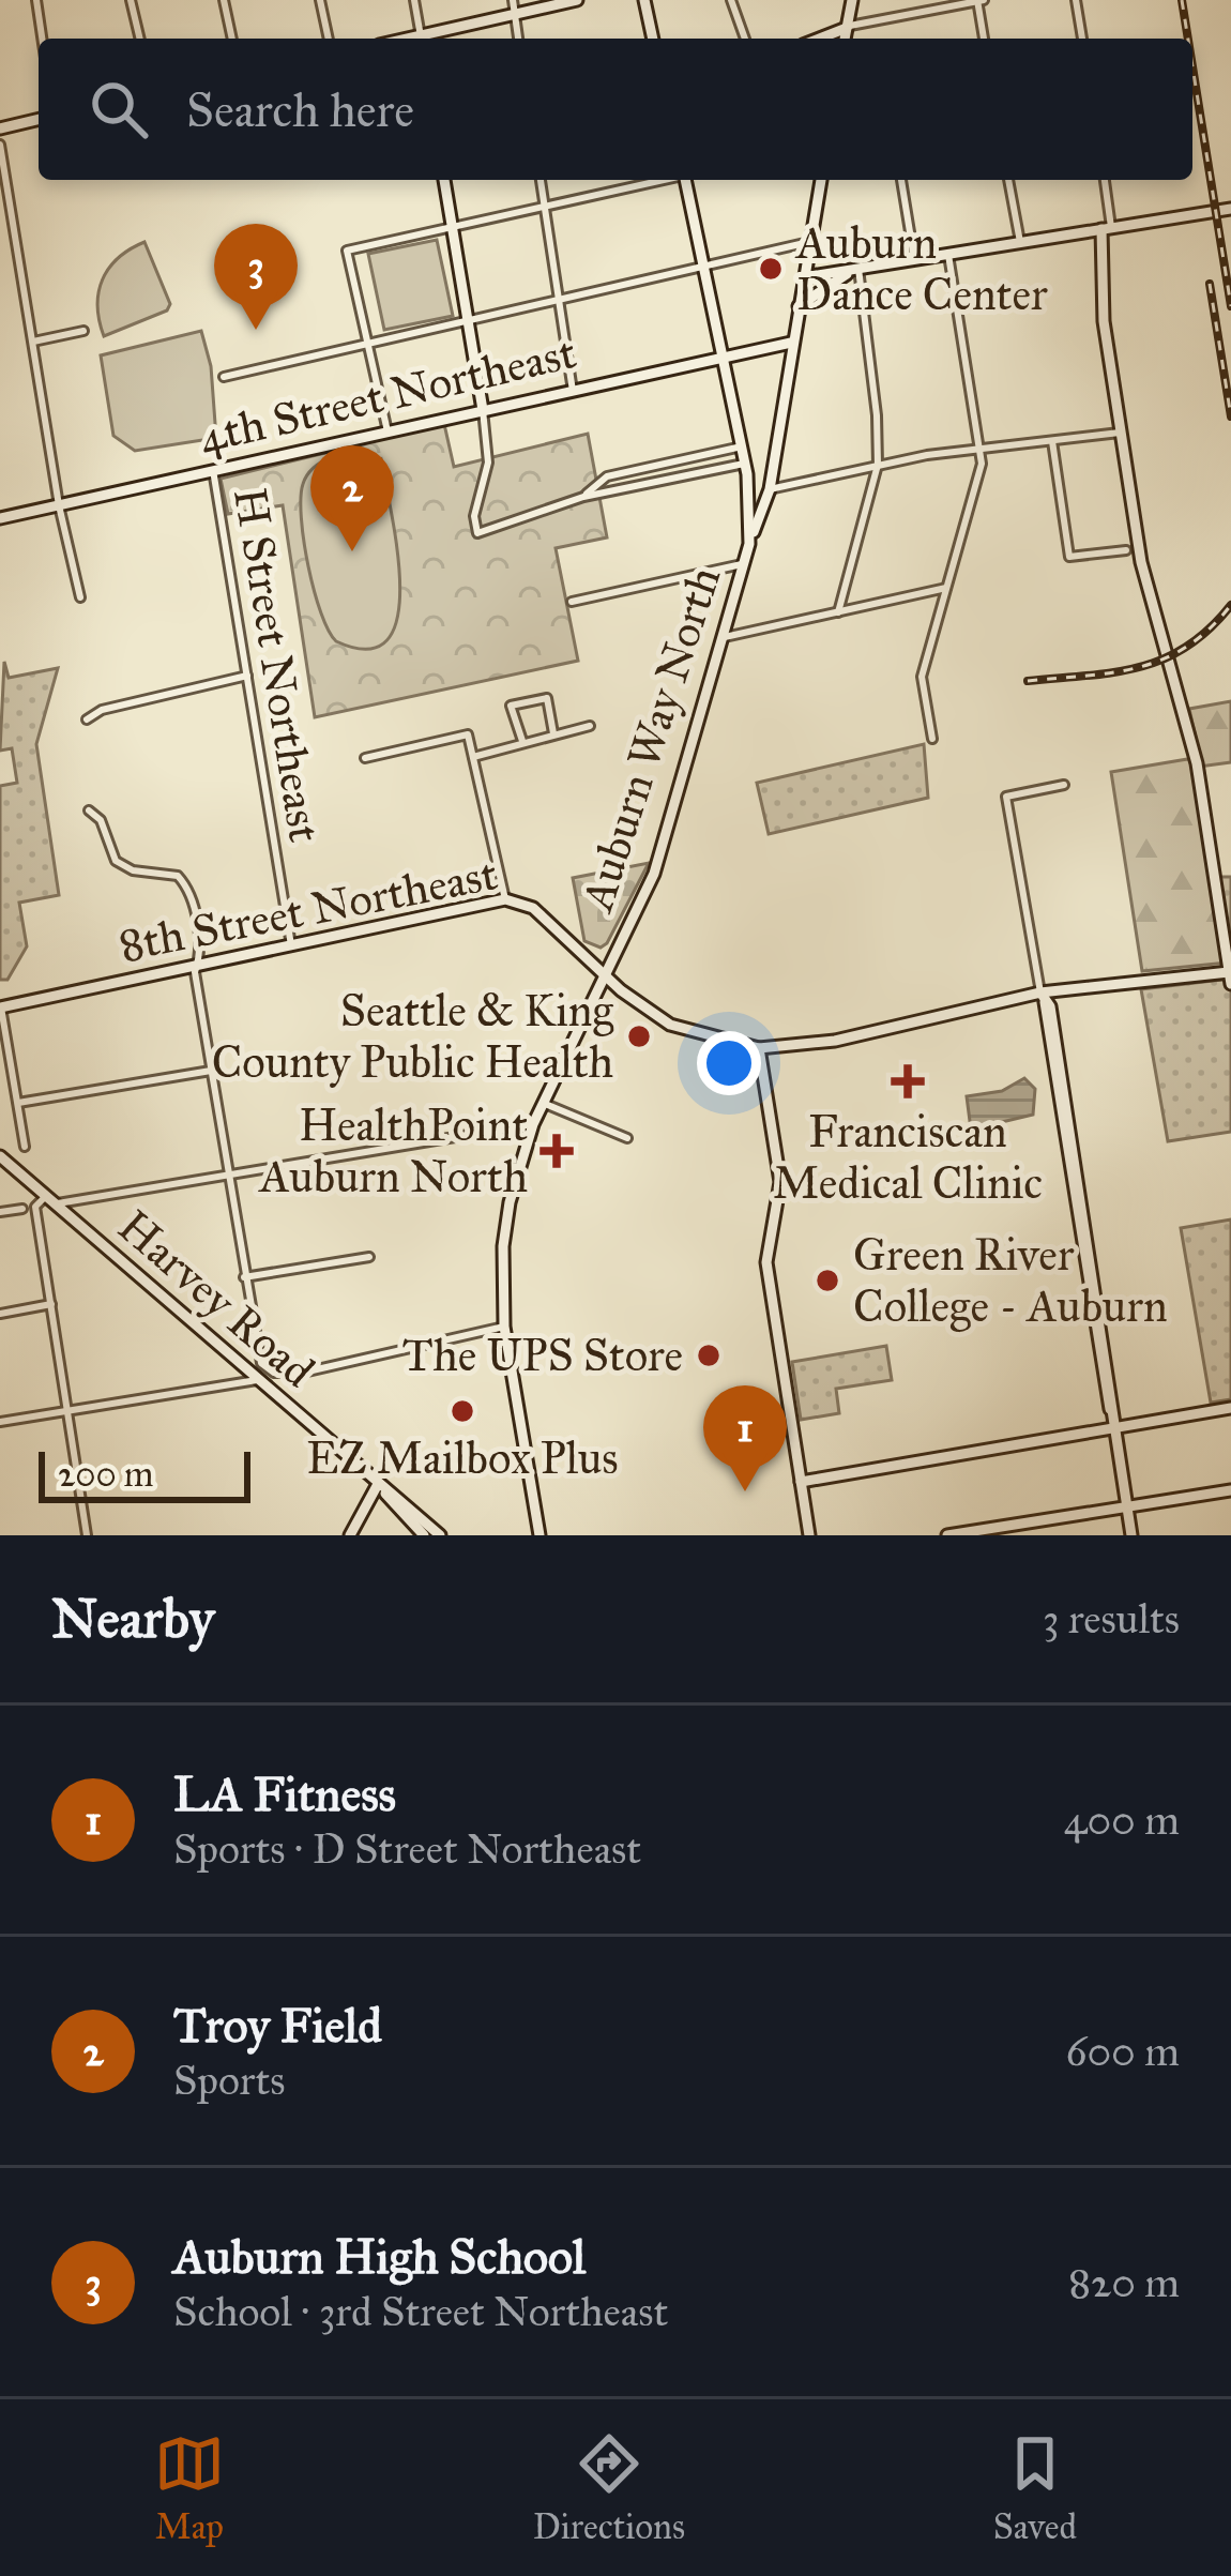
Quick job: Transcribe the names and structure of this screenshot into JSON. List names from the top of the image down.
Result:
{
  "streets": {
    "street": [
      "4th Street Northeast",
      "H Street Northeast",
      "Auburn Way North",
      "8th Street Northeast",
      "Harvey Road"
    ]
  },
  "crossings": [
    ["4th Street Northeast", "H Street Northeast"],
    ["4th Street Northeast", "Auburn Way North"],
    ["H Street Northeast", "8th Street Northeast"],
    ["Auburn Way North", "8th Street Northeast"]
  ],
  "places": {
    "other": [
      "Auburn Dance Center",
      "Seattle & King County Public Health",
      "Green River College - Auburn",
      "The UPS Store",
      "EZ Mailbox Plus"
    ],
    "health": ["Franciscan Medical Clinic", "HealthPoint Auburn North"]
  },
  "scale_bar": "200 m",
  "page": {
    "search": "Search here",
    "pins": ["3", "2", "1"],
    "scale": "200 m",
    "heading": ["Nearby", "3 results"],
    "list": [
      {
        "mark": "1",
        "name": "LA Fitness",
        "note": "Sports · D Street Northeast",
        "value": "400 m"
      },
      {
        "mark": "2",
        "name": "Troy Field",
        "note": "Sports",
        "value": "600 m"
      },
      {
        "mark": "3",
        "name": "Auburn High School",
        "note": "School · 3rd Street Northeast",
        "value": "820 m"
      }
    ],
    "nav": ["Map", "Directions", "Saved"]
  }
}
